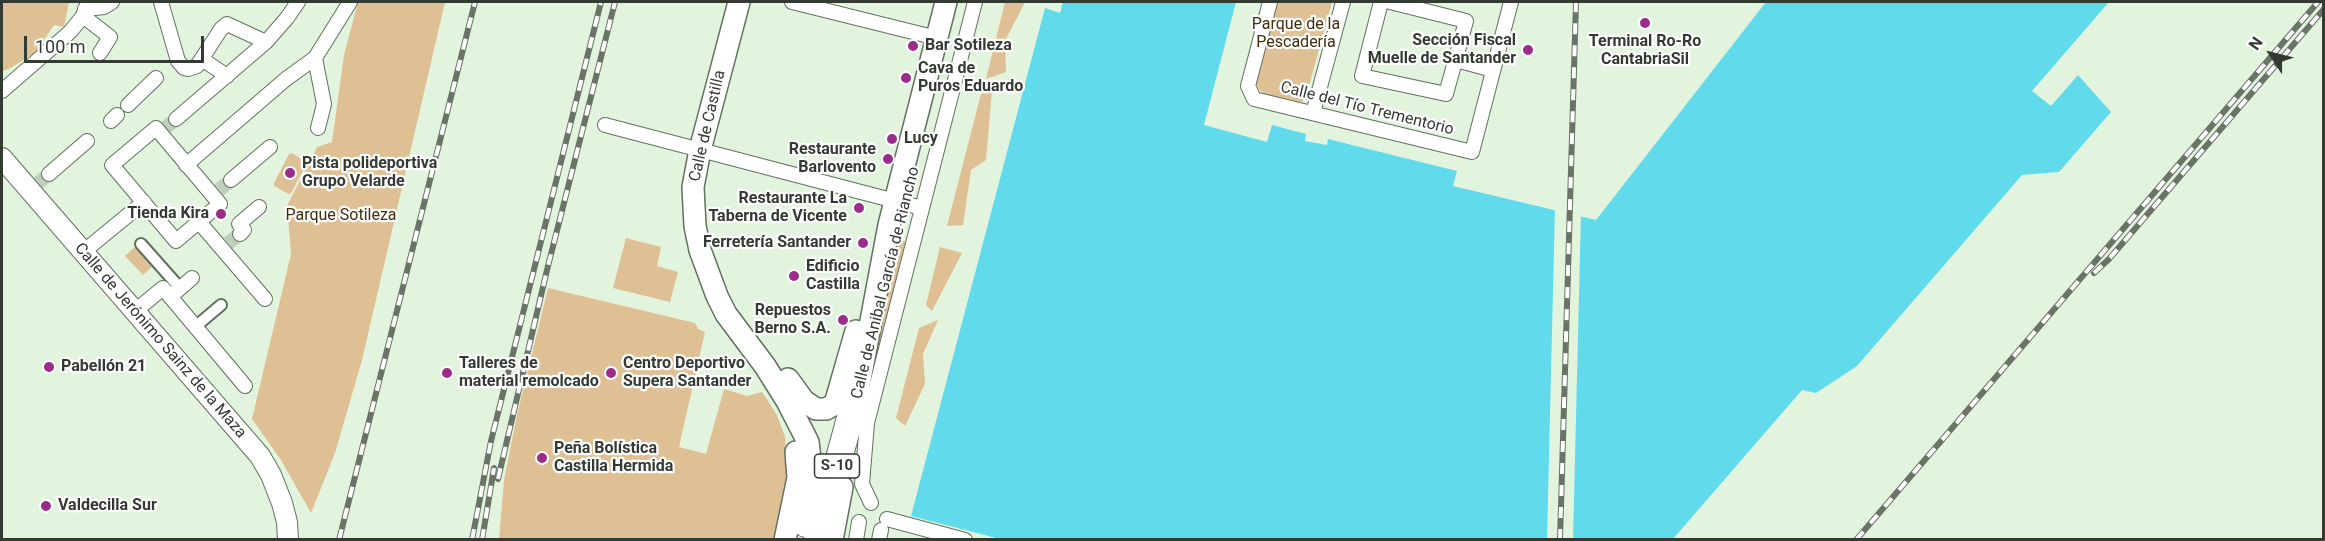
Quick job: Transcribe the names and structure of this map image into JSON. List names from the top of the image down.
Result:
{
  "streets": {
    "highway": ["S-10"],
    "main road": ["Calle de Castilla", "Calle de Jerónimo Sainz de la Maza"],
    "street": ["Calle del Tío Trementorio", "Calle de Anibal García de Riancho"]
  },
  "crossings": [
    ["Calle de Castilla", "S-10"]
  ],
  "parks": ["Parque de la Pescadería", "Parque Sotileza"],
  "places": [
    "Terminal Ro-Ro CantabriaSil",
    "Bar Sotileza",
    "Sección Fiscal Muelle de Santander",
    "Cava de Puros Eduardo",
    "Lucy",
    "Restaurante Barlovento",
    "Pista polideportiva Grupo Velarde",
    "Restaurante La Taberna de Vicente",
    "Tienda Kira",
    "Ferretería Santander",
    "Edificio Castilla",
    "Repuestos Berno S.A.",
    "Pabellón 21",
    "Talleres de material remolcado",
    "Centro Deportivo Supera Santander",
    "Peña Bolística Castilla Hermida",
    "Valdecilla Sur"
  ],
  "scale_bar": "100 m",
  "north": "top left"
}
